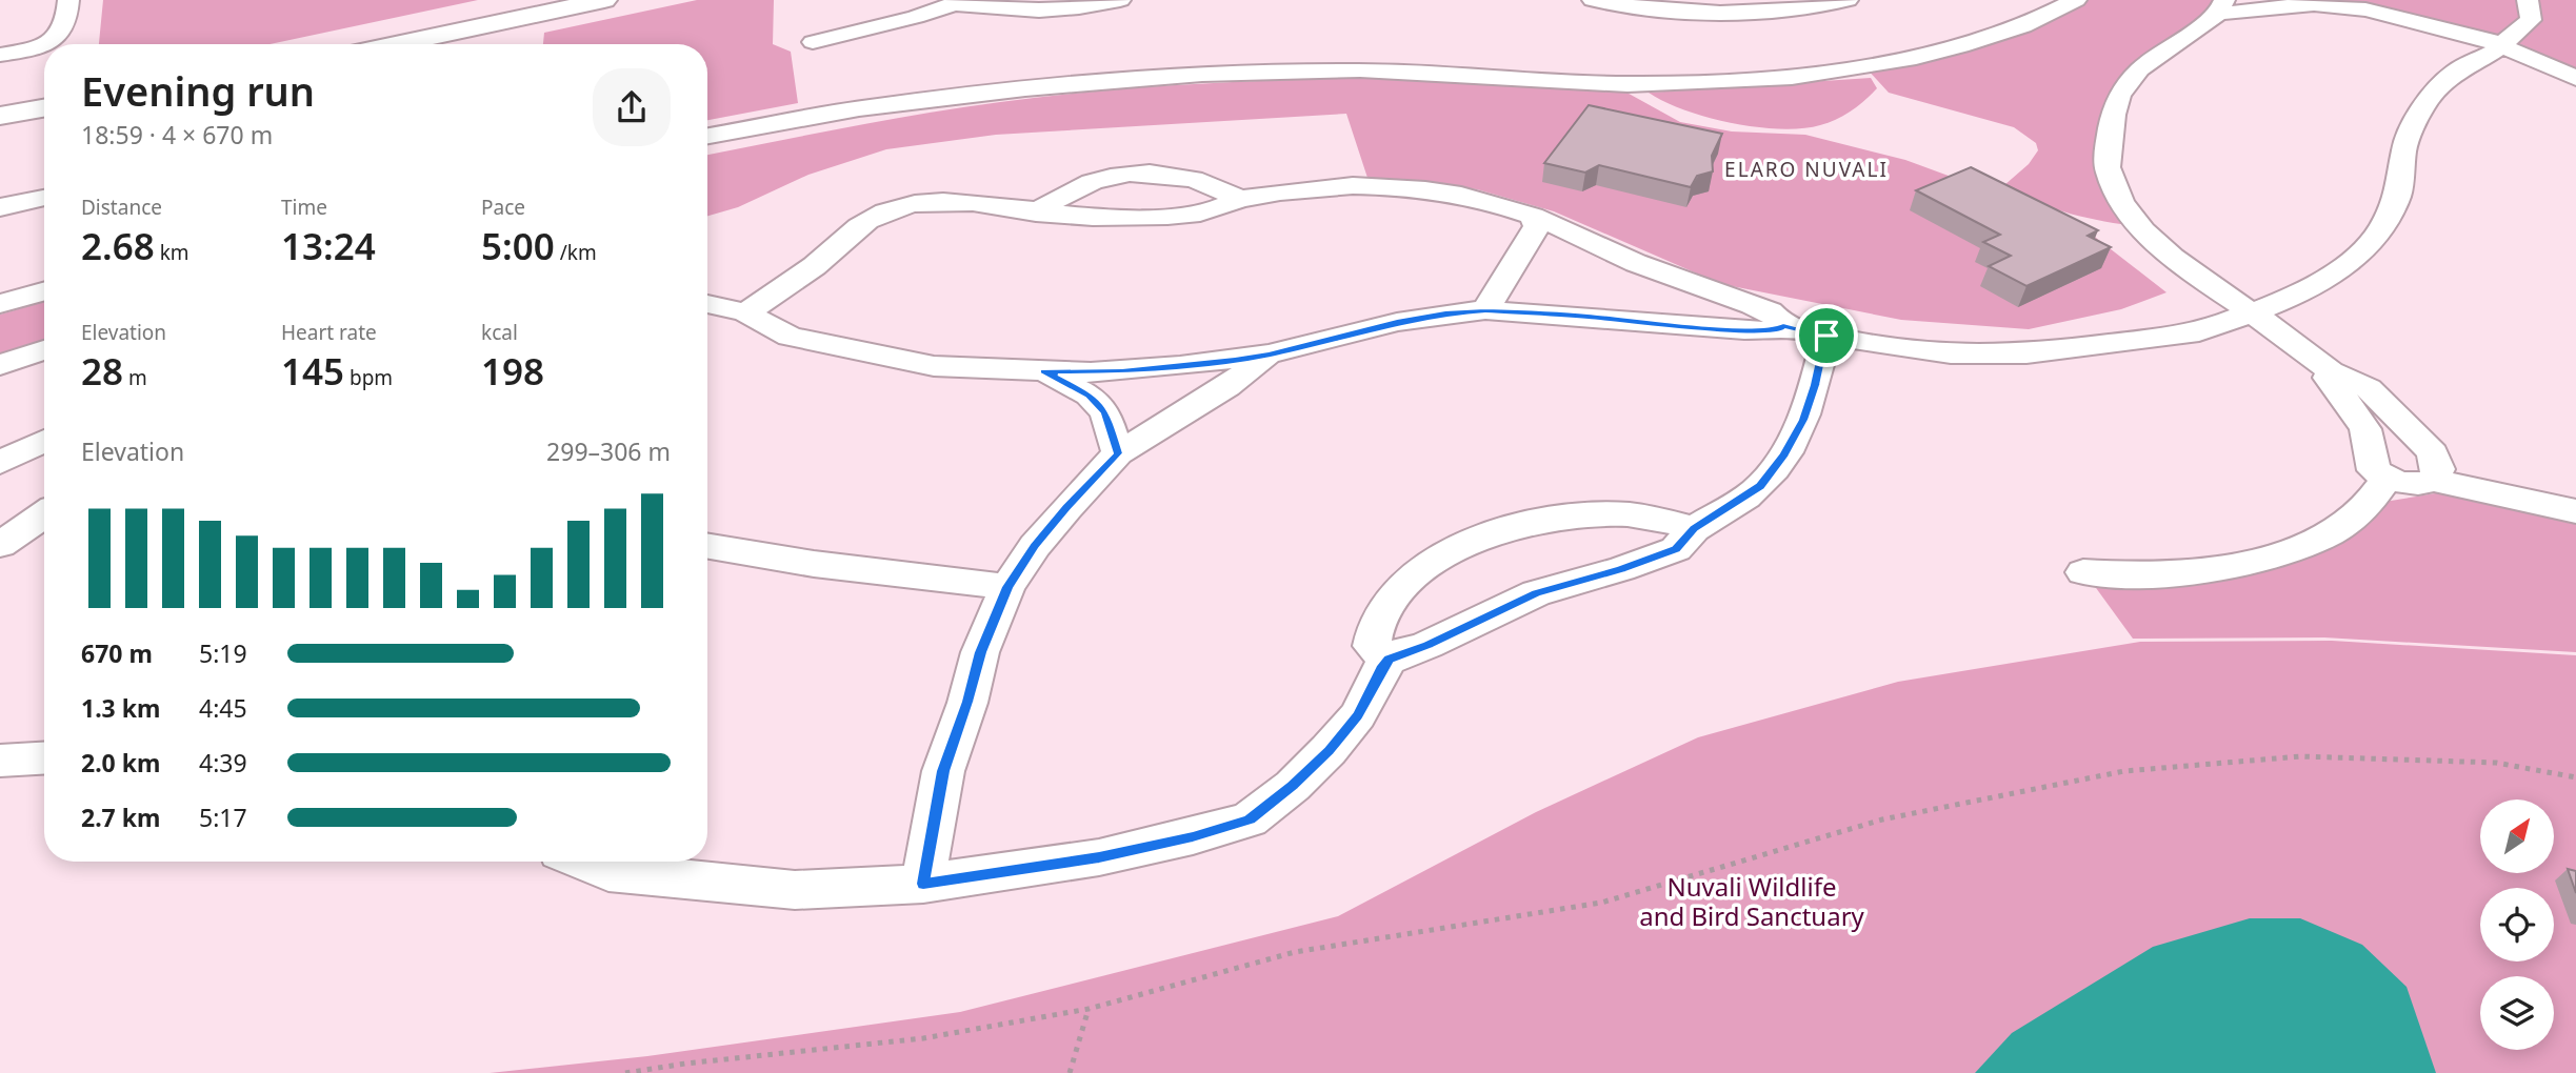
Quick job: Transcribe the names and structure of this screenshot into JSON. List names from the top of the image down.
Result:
{
  "districts": ["ELARO NUVALI"],
  "parks": ["Nuvali Wildlife and Bird Sanctuary"],
  "north": "top right",
  "page": {
    "heading": ["Evening run", "18:59 · 4 × 670 m"],
    "stats": [
      ["Distance", "2.68 km"],
      ["Time", "13:24"],
      ["Pace", "5:00 /km"],
      ["Elevation", "28 m"],
      ["Heart rate", "145 bpm"],
      ["kcal", "198"]
    ],
    "chart": ["Elevation", "299–306 m"],
    "list": [
      {
        "name": "670 m",
        "note": "5:19"
      },
      {
        "name": "1.3 km",
        "note": "4:45"
      },
      {
        "name": "2.0 km",
        "note": "4:39"
      },
      {
        "name": "2.7 km",
        "note": "5:17"
      }
    ]
  }
}
